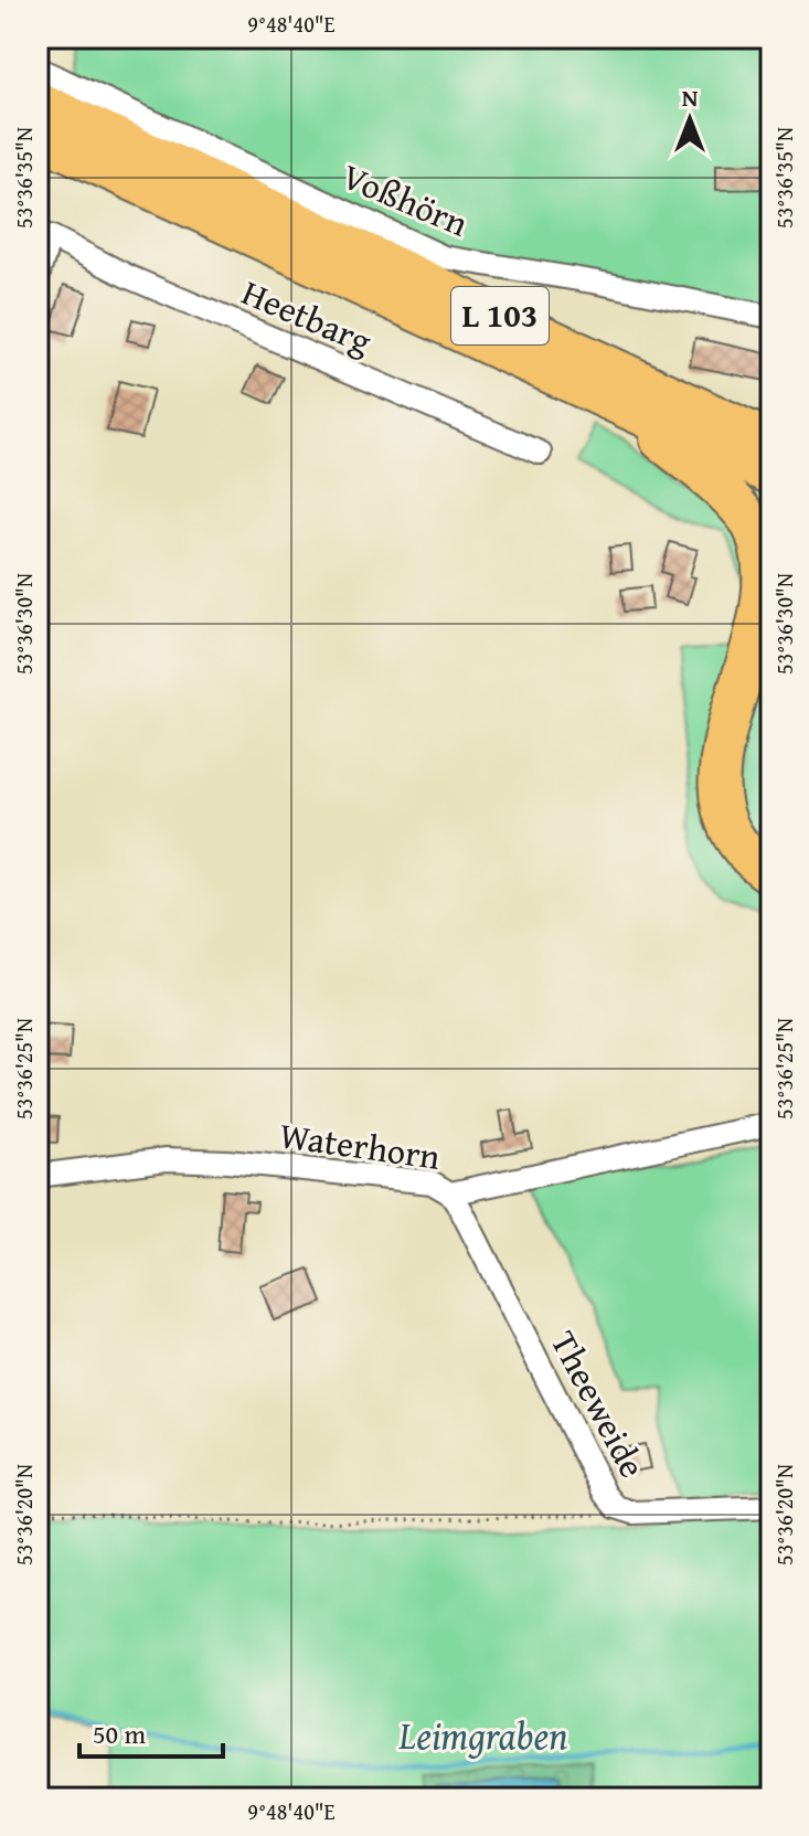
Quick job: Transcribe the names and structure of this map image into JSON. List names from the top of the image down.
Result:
{
  "streets": {
    "highway": ["L 103"],
    "street": [
      "Voßhörn",
      "Heetbarg",
      "Waterhorn",
      "Theeweide"
    ]
  },
  "crossings": [
    ["Waterhorn", "Theeweide"]
  ],
  "water": ["Leimgraben"],
  "scale_bar": "50 m",
  "north": "top",
  "coordinates": [
    "9°48'40\"E",
    "53°36'35\"N",
    "53°36'30\"N",
    "53°36'25\"N",
    "53°36'20\"N"
  ]
}
